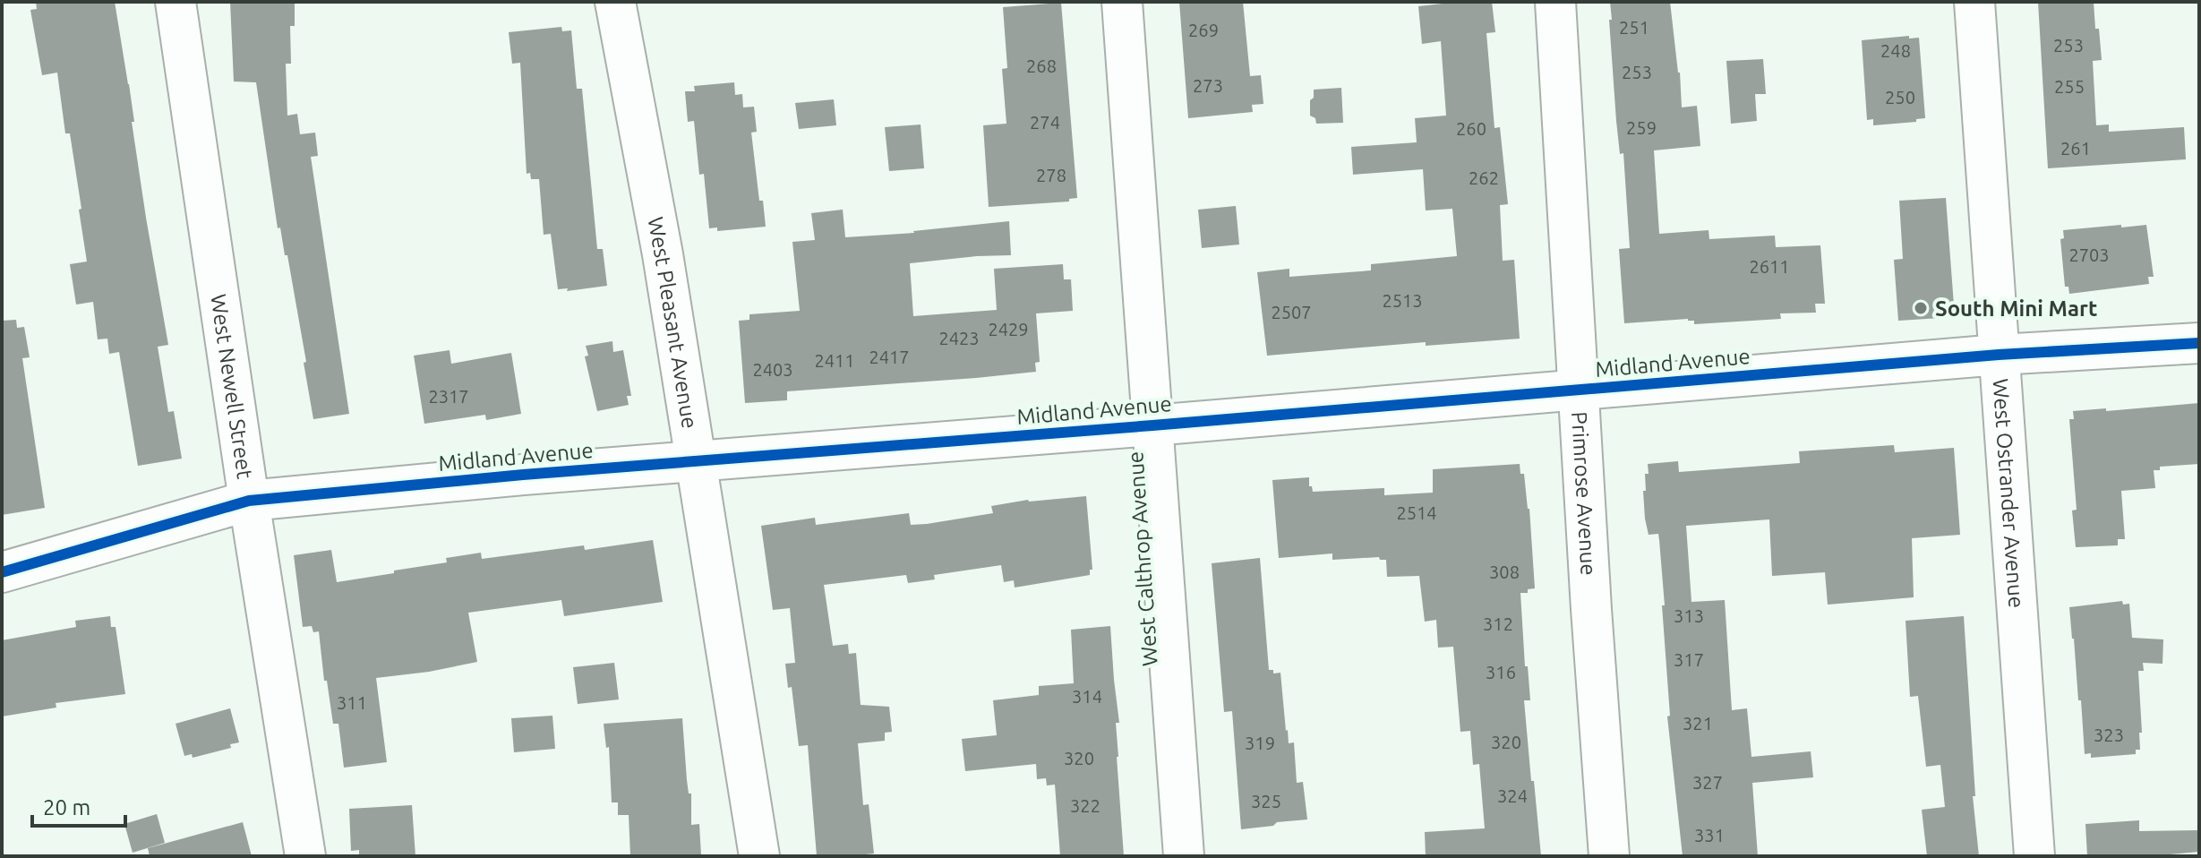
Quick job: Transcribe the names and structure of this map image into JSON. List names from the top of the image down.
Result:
{
  "streets": {
    "street": [
      "West Pleasant Avenue",
      "Midland Avenue",
      "West Newell Street",
      "Primrose Avenue",
      "West Ostrander Avenue",
      "West Calthrop Avenue"
    ]
  },
  "crossings": [
    ["West Pleasant Avenue", "Midland Avenue"],
    ["Midland Avenue", "West Newell Street"],
    ["Midland Avenue", "Primrose Avenue"],
    ["Midland Avenue", "West Ostrander Avenue"],
    ["Midland Avenue", "West Calthrop Avenue"]
  ],
  "places": ["South Mini Mart"],
  "house_numbers": [
    "251",
    "269",
    "253",
    "248",
    "268",
    "253",
    "273",
    "255",
    "250",
    "274",
    "259",
    "260",
    "261",
    "278",
    "262",
    "2703",
    "2611",
    "2513",
    "2507",
    "2429",
    "2423",
    "2417",
    "2411",
    "2403",
    "2317",
    "2514",
    "308",
    "313",
    "312",
    "317",
    "316",
    "314",
    "311",
    "321",
    "323",
    "320",
    "319",
    "320",
    "327",
    "324",
    "325",
    "322",
    "331"
  ],
  "scale_bar": "20 m"
}
